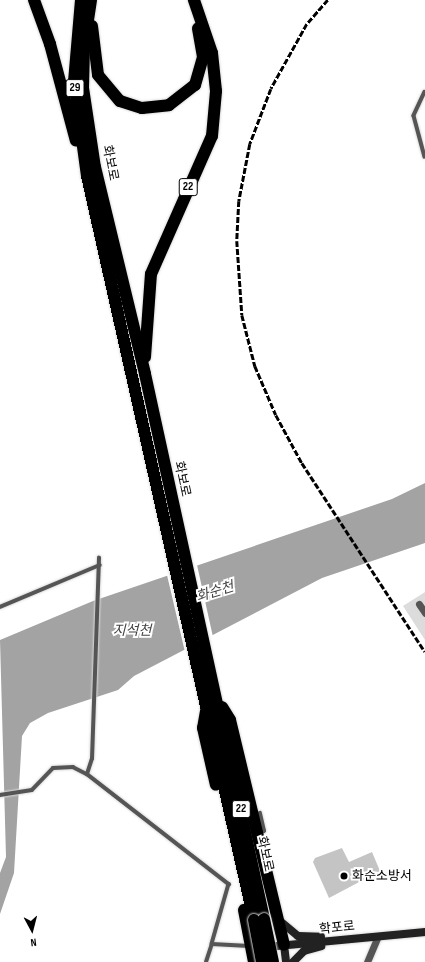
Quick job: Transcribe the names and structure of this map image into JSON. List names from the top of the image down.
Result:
{
  "streets": {
    "highway": ["화보로", "22"],
    "street": ["학포로"]
  },
  "crossings": [
    ["화보로", "22"]
  ],
  "water": ["화순천", "지석천"],
  "places": ["화순소방서"],
  "north": "bottom"
}
